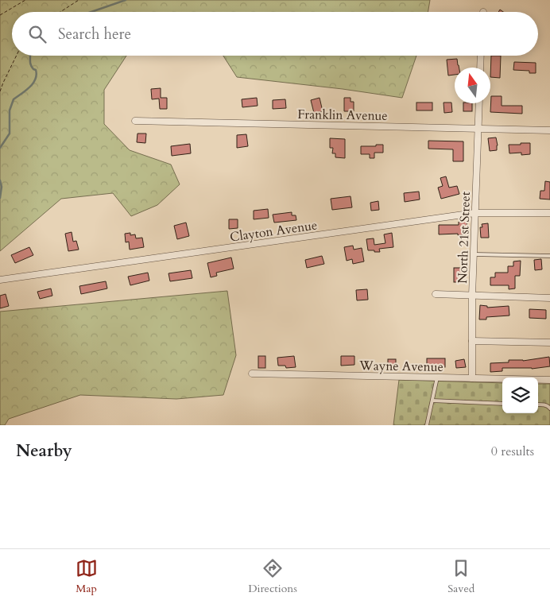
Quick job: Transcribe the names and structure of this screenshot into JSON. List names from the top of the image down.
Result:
{
  "streets": {
    "street": [
      "Franklin Avenue",
      "Clayton Avenue",
      "North 21st Street",
      "Wayne Avenue"
    ]
  },
  "crossings": [
    ["Franklin Avenue", "North 21st Street"],
    ["Clayton Avenue", "North 21st Street"],
    ["North 21st Street", "Wayne Avenue"]
  ],
  "north": "top",
  "page": {
    "search": "Search here",
    "heading": ["Nearby", "0 results"],
    "nav": ["Map", "Directions", "Saved"]
  }
}
